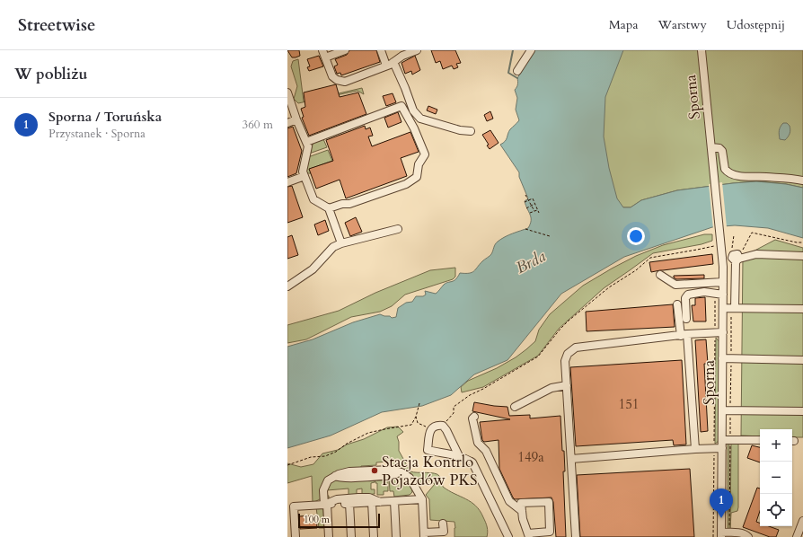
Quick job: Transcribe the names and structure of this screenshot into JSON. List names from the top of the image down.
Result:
{
  "streets": {
    "street": ["Sporna"]
  },
  "water": ["Brda"],
  "places": ["Stacja Kontrlo Pojazdów PKS"],
  "house_numbers": ["151", "149a"],
  "scale_bar": "100 m",
  "page": {
    "header": "Streetwise",
    "nav": ["Mapa", "Warstwy", "Udostępnij"],
    "heading": "W pobliżu",
    "list": [
      {
        "mark": "1",
        "name": "Sporna / Toruńska",
        "note": "Przystanek · Sporna",
        "value": "360 m"
      }
    ],
    "map_buttons": ["+", "−"],
    "pins": "1",
    "scale": "100 m"
  }
}
